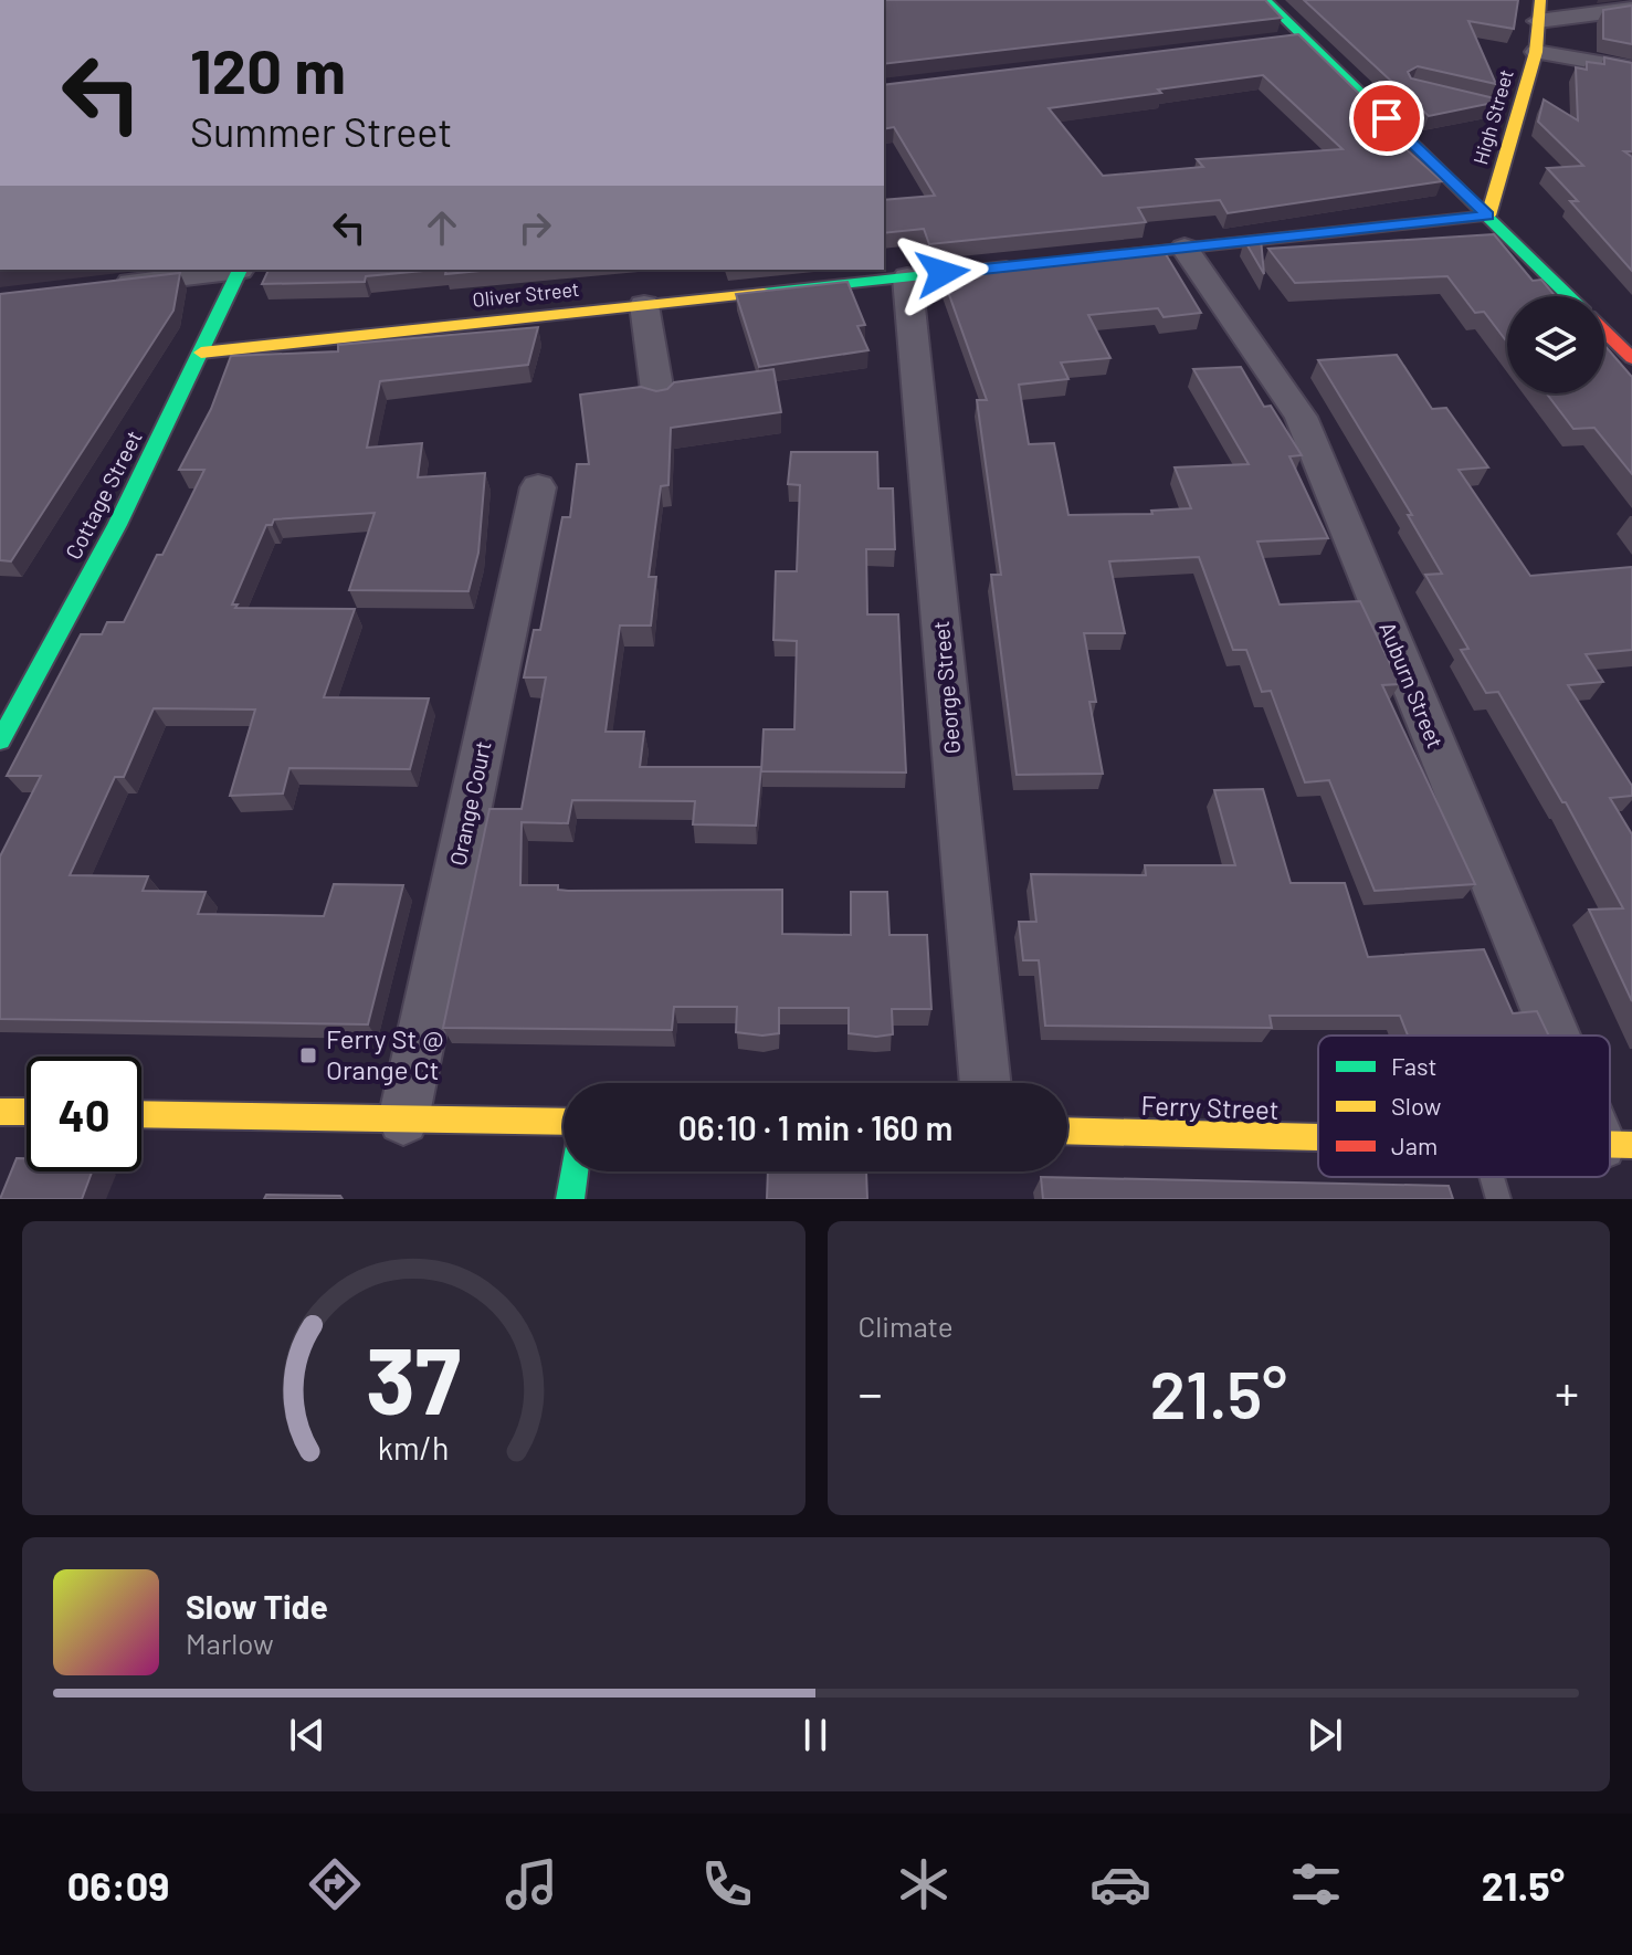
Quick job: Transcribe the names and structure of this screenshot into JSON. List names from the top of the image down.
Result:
{
  "streets": {
    "street": [
      "High Street",
      "Oliver Street",
      "Cottage Street",
      "Auburn Street",
      "George Street",
      "Orange Court",
      "Ferry Street"
    ]
  },
  "crossings": [
    ["Oliver Street", "Cottage Street"],
    ["Oliver Street", "George Street"]
  ],
  "places": {
    "transit": ["Ferry St @ Orange Ct"]
  },
  "legend": ["Fast", "Slow", "Jam"],
  "page": {
    "turn": ["120 m", "Summer Street"],
    "limit": "40",
    "trip": "06:10 · 1 min · 160 m",
    "tile": "Climate",
    "heat": ["−", "21.5°", "+"],
    "song": ["Slow Tide", "Marlow"],
    "tabs": ["06:09", "21.5°"],
    "gauge": ["37", "km/h"]
  }
}
